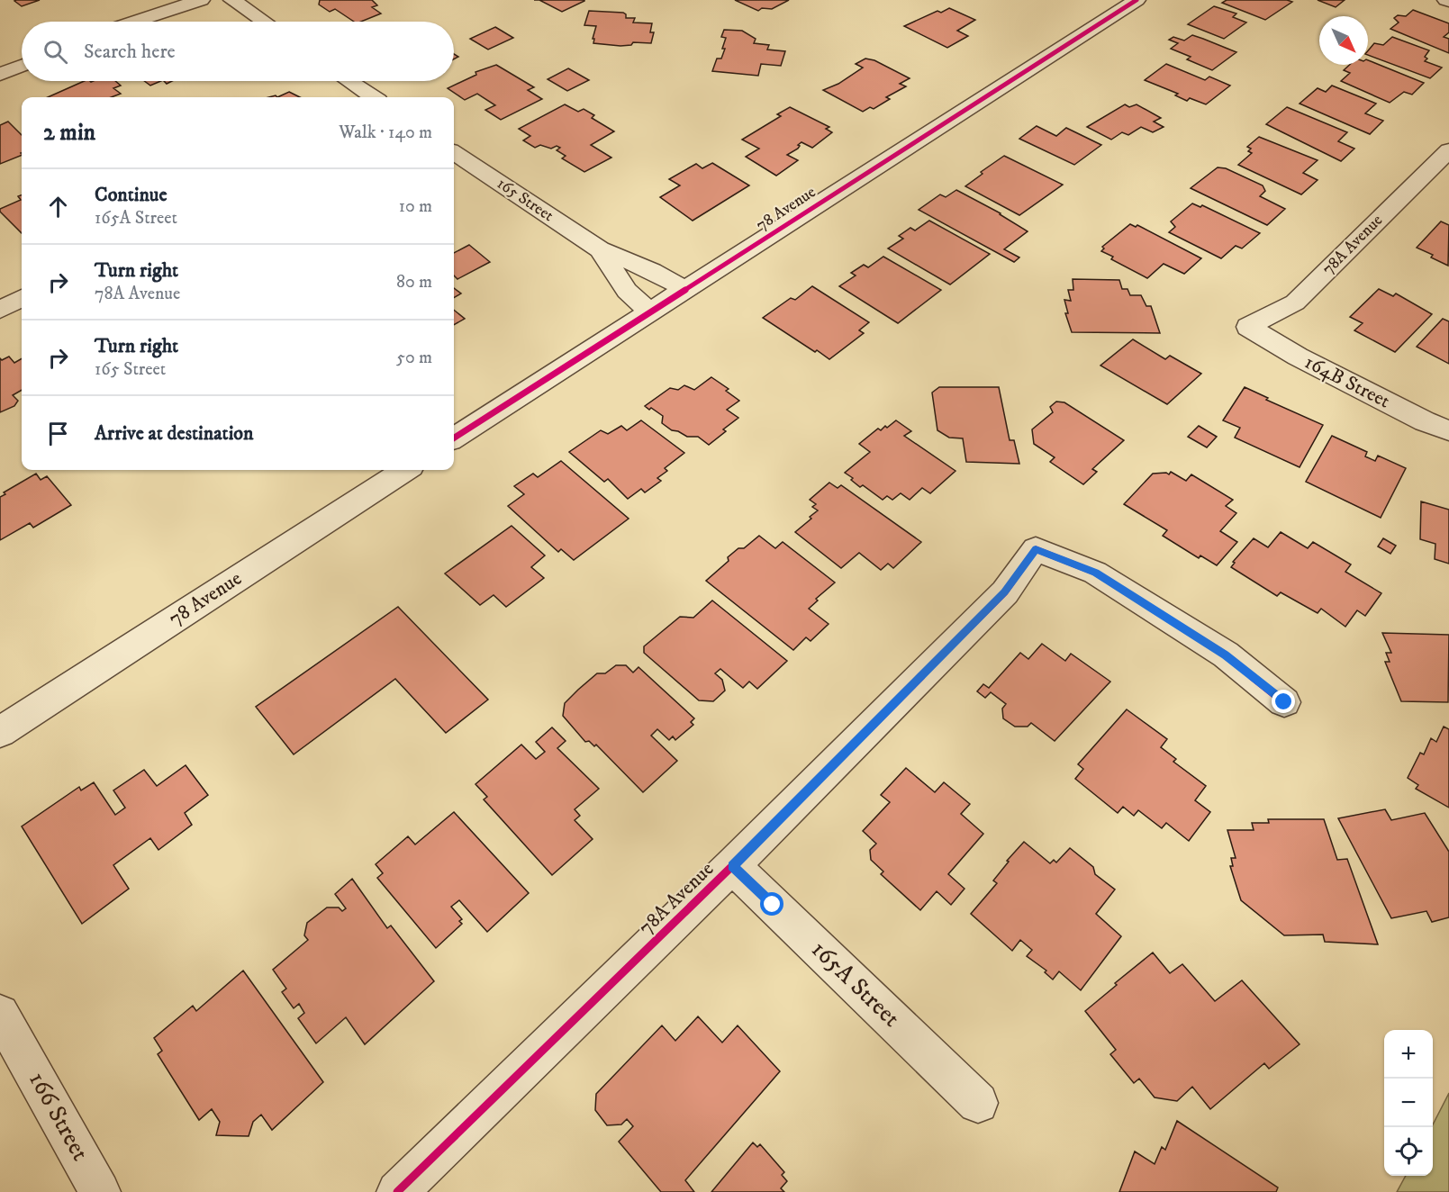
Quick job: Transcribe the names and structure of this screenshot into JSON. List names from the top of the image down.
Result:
{
  "streets": {
    "street": [
      "165 Street",
      "78 Avenue",
      "78A Avenue",
      "164B Street",
      "165A Street",
      "166 Street"
    ]
  },
  "crossings": [
    ["165 Street", "78 Avenue"],
    ["78A Avenue", "164B Street"],
    ["78A Avenue", "165A Street"]
  ],
  "north": "bottom right",
  "page": {
    "search": "Search here",
    "heading": ["2 min", "Walk · 140 m"],
    "list": [
      ["Continue", "165A Street", "10 m"],
      ["Turn right", "78A Avenue", "80 m"],
      ["Turn right", "165 Street", "50 m"],
      "Arrive at destination"
    ],
    "map_buttons": ["+", "−"]
  }
}
